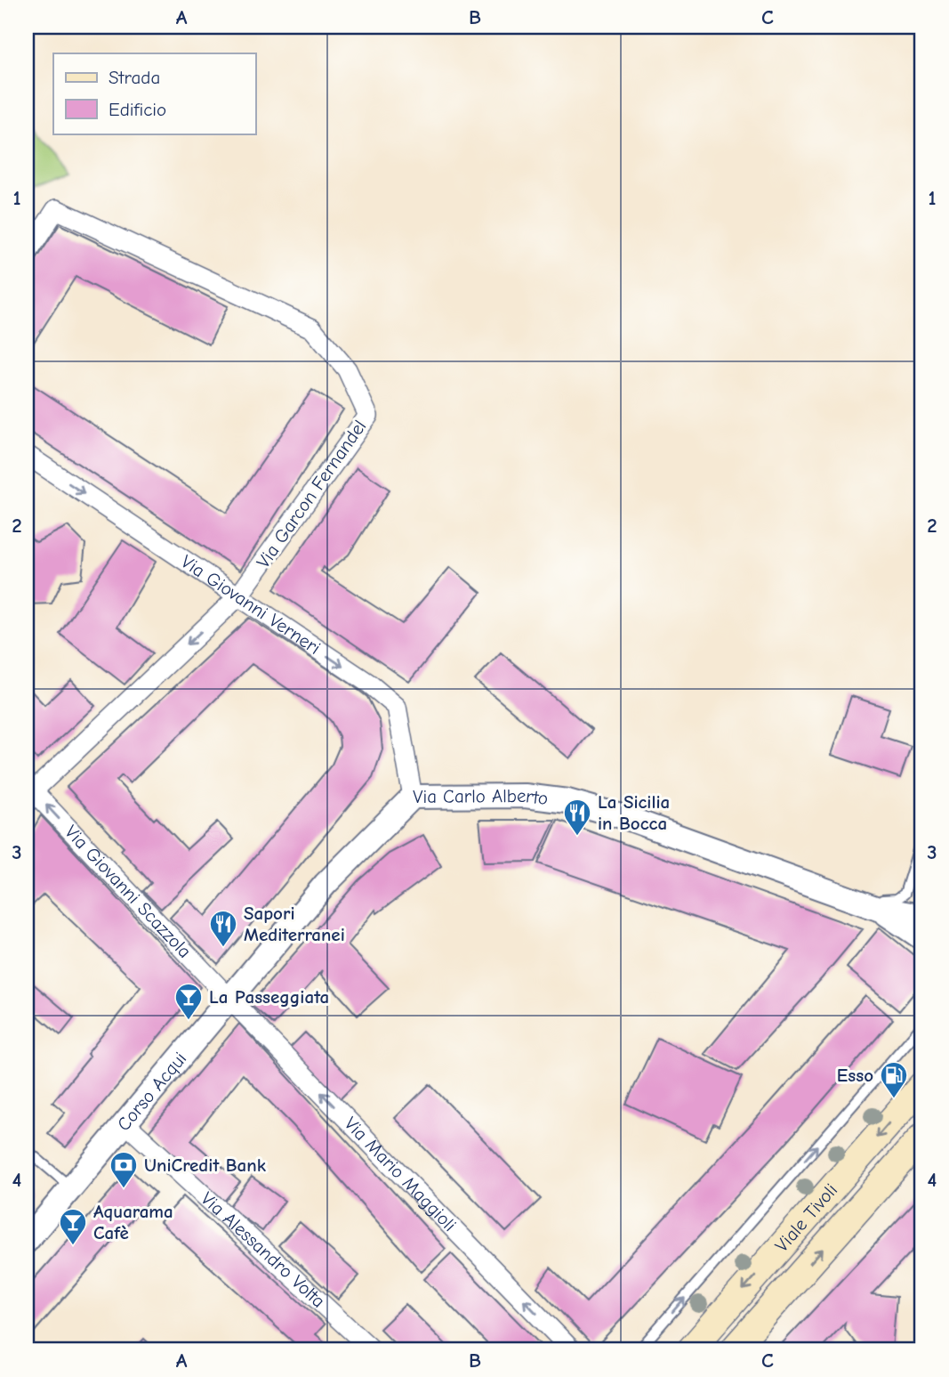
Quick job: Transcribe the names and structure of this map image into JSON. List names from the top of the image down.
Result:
{
  "streets": {
    "main road": ["Viale Tivoli"],
    "street": [
      "Via Garcon Fernandel",
      "Via Giovanni Verneri",
      "Via Carlo Alberto",
      "Via Giovanni Scazzola",
      "Corso Acqui",
      "Via Mario Maggioli",
      "Via Alessandro Volta"
    ]
  },
  "crossings": [
    ["Via Garcon Fernandel", "Via Giovanni Verneri"],
    ["Via Garcon Fernandel", "Via Giovanni Scazzola"],
    ["Via Giovanni Verneri", "Via Carlo Alberto"],
    ["Via Carlo Alberto", "Via Giovanni Scazzola"],
    ["Via Carlo Alberto", "Corso Acqui"],
    ["Via Carlo Alberto", "Via Mario Maggioli"],
    ["Via Giovanni Scazzola", "Corso Acqui"],
    ["Via Giovanni Scazzola", "Via Mario Maggioli"],
    ["Corso Acqui", "Via Mario Maggioli"],
    ["Corso Acqui", "Via Alessandro Volta"]
  ],
  "one_way": ["Via Giovanni Verneri", "Via Giovanni Scazzola", "Via Mario Maggioli"],
  "places": {
    "restaurant": ["La Sicilia in Bocca", "Sapori Mediterranei"],
    "bar": ["La Passeggiata", "Aquarama Cafè"],
    "fuel station": ["Esso"],
    "bank": ["UniCredit Bank"]
  },
  "legend": ["Strada", "Edificio"],
  "grid": {
    "columns": ["A", "B", "C"],
    "rows": [
      "1",
      "2",
      "3",
      "4"
    ]
  }
}
